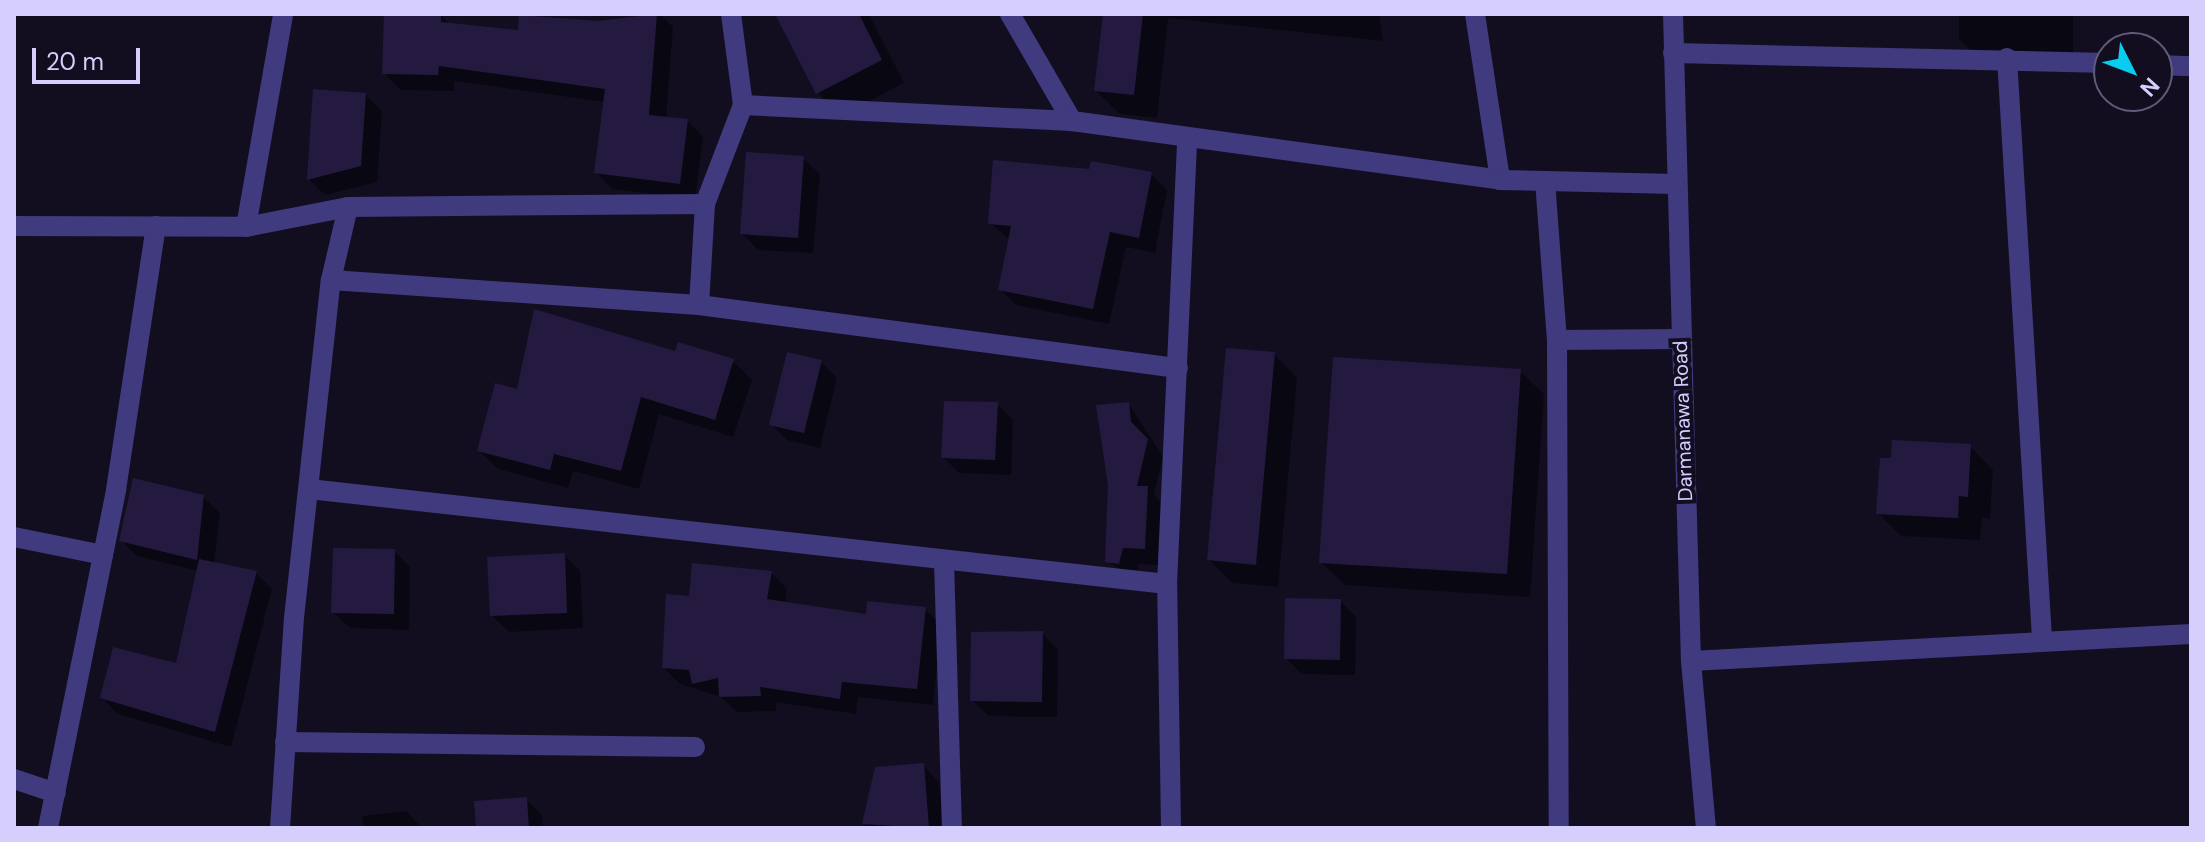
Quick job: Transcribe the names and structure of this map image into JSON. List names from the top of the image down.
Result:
{
  "streets": {
    "street": ["Darmanawa Road"]
  },
  "scale_bar": "20 m",
  "north": "bottom right"
}
